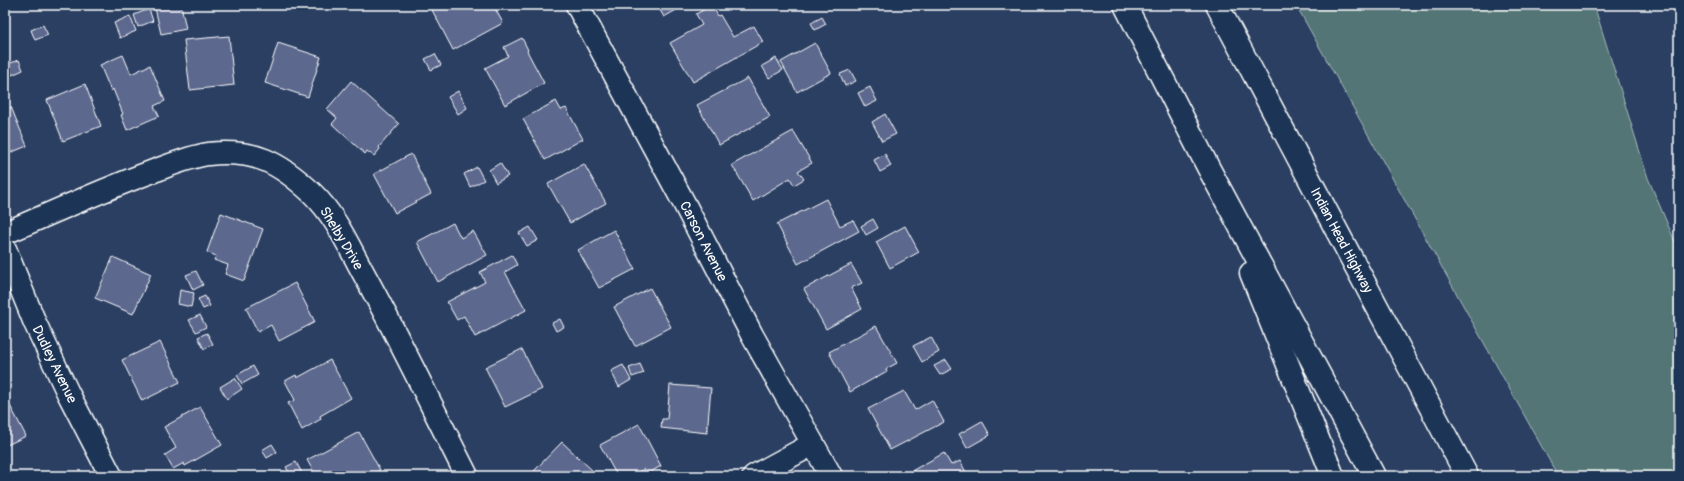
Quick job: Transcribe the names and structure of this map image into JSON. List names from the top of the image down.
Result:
{
  "streets": {
    "main road": [
      "Shelby Drive",
      "Indian Head Highway",
      "Carson Avenue",
      "Dudley Avenue"
    ]
  }
}
